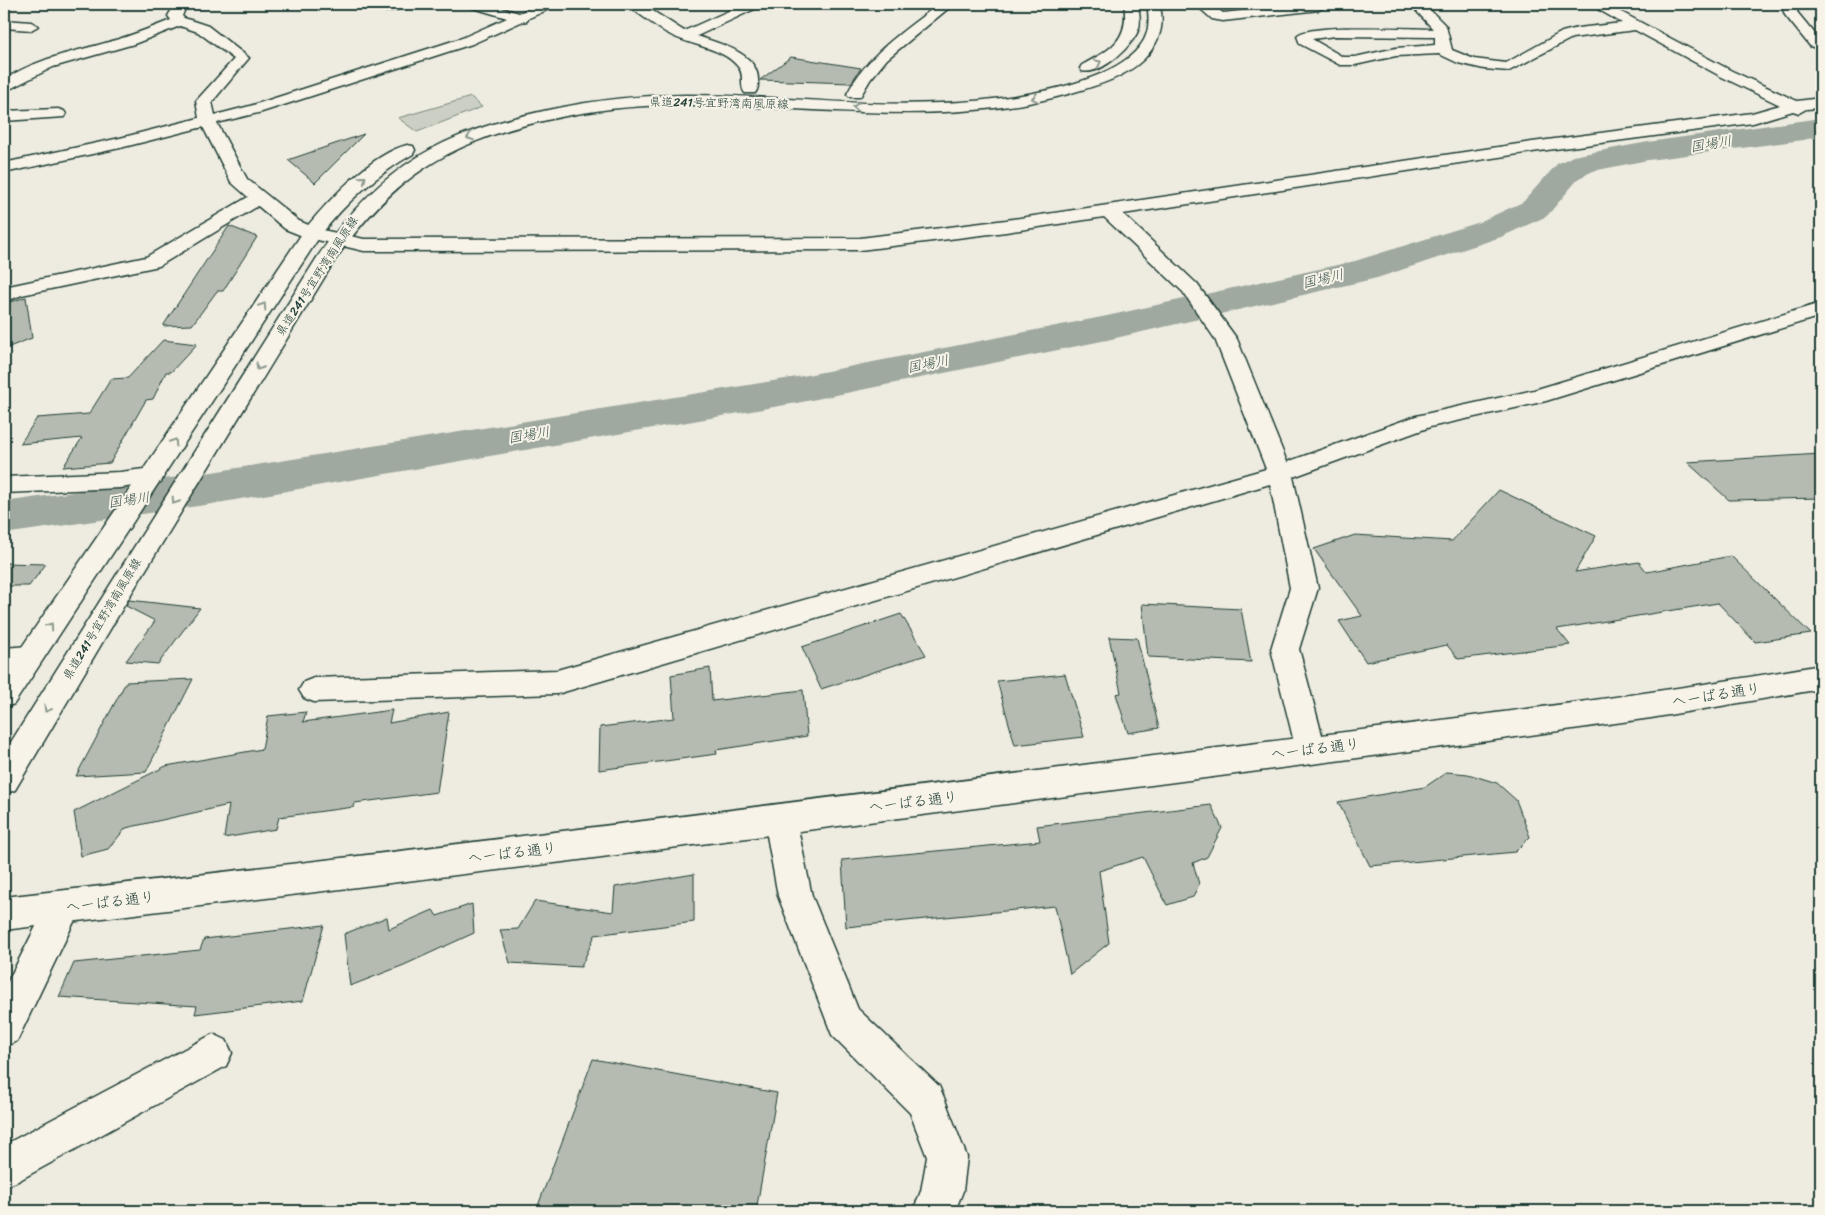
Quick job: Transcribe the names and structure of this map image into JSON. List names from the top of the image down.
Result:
{
  "streets": {
    "main road": ["県道241号宜野湾南風原線", "へーばる通り"]
  },
  "water": ["国場川"]
}
